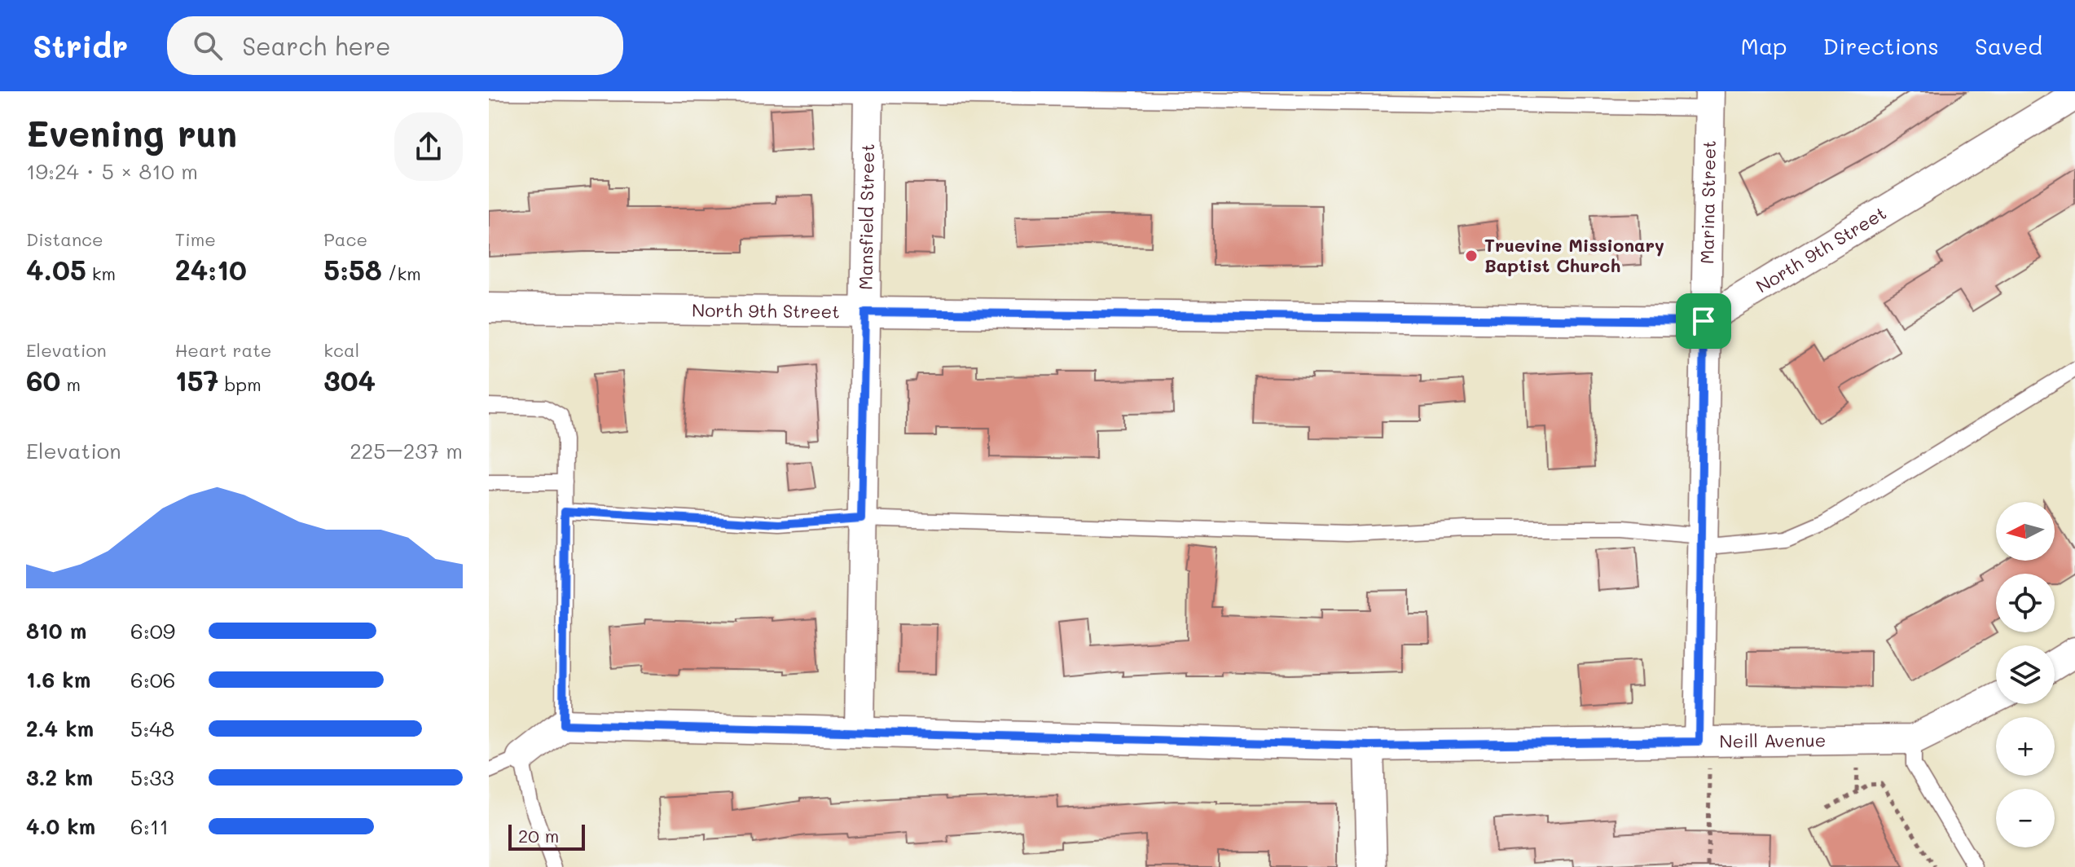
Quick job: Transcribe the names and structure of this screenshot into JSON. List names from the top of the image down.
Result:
{
  "streets": {
    "street": [
      "Marina Street",
      "Mansfield Street",
      "North 9th Street",
      "Neill Avenue"
    ]
  },
  "crossings": [
    ["Marina Street", "North 9th Street"],
    ["Marina Street", "Neill Avenue"],
    ["Mansfield Street", "North 9th Street"],
    ["Mansfield Street", "Neill Avenue"]
  ],
  "places": ["Truevine Missionary Baptist Church"],
  "scale_bar": "20 m",
  "north": "left",
  "page": {
    "header": "Stridr",
    "search": "Search here",
    "nav": ["Map", "Directions", "Saved"],
    "heading": ["Evening run", "19:24 · 5 × 810 m"],
    "stats": [
      ["Distance", "4.05 km"],
      ["Time", "24:10"],
      ["Pace", "5:58 /km"],
      ["Elevation", "60 m"],
      ["Heart rate", "157 bpm"],
      ["kcal", "304"]
    ],
    "chart": ["Elevation", "225–237 m"],
    "map_buttons": ["+", "−"],
    "list": [
      {
        "name": "810 m",
        "note": "6:09"
      },
      {
        "name": "1.6 km",
        "note": "6:06"
      },
      {
        "name": "2.4 km",
        "note": "5:48"
      },
      {
        "name": "3.2 km",
        "note": "5:33"
      },
      {
        "name": "4.0 km",
        "note": "6:11"
      }
    ],
    "scale": "20 m"
  }
}
